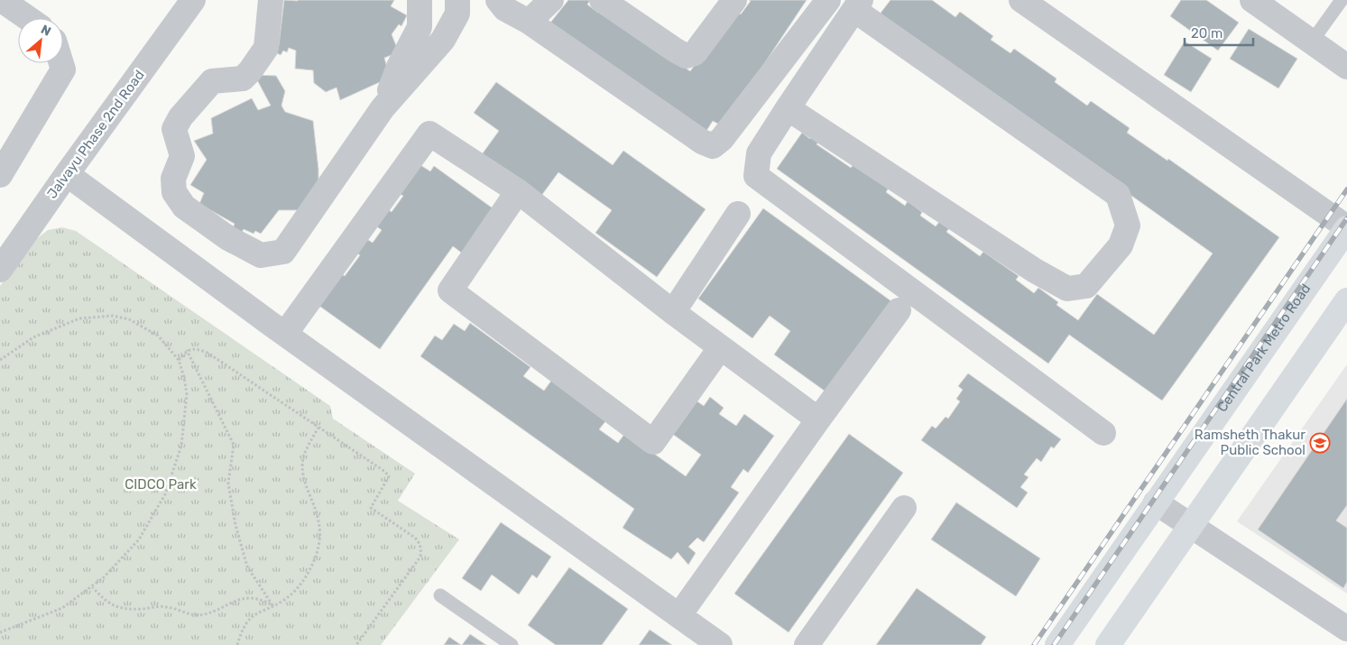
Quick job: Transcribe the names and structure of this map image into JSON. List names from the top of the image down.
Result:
{
  "streets": {
    "main road": ["Central Park Metro Road"],
    "street": ["Jalvayu Phase 2nd Road"]
  },
  "parks": ["CIDCO Park"],
  "places": {
    "school or university": ["Ramsheth Thakur Public School"]
  },
  "scale_bar": "20 m",
  "north": "top right"
}
